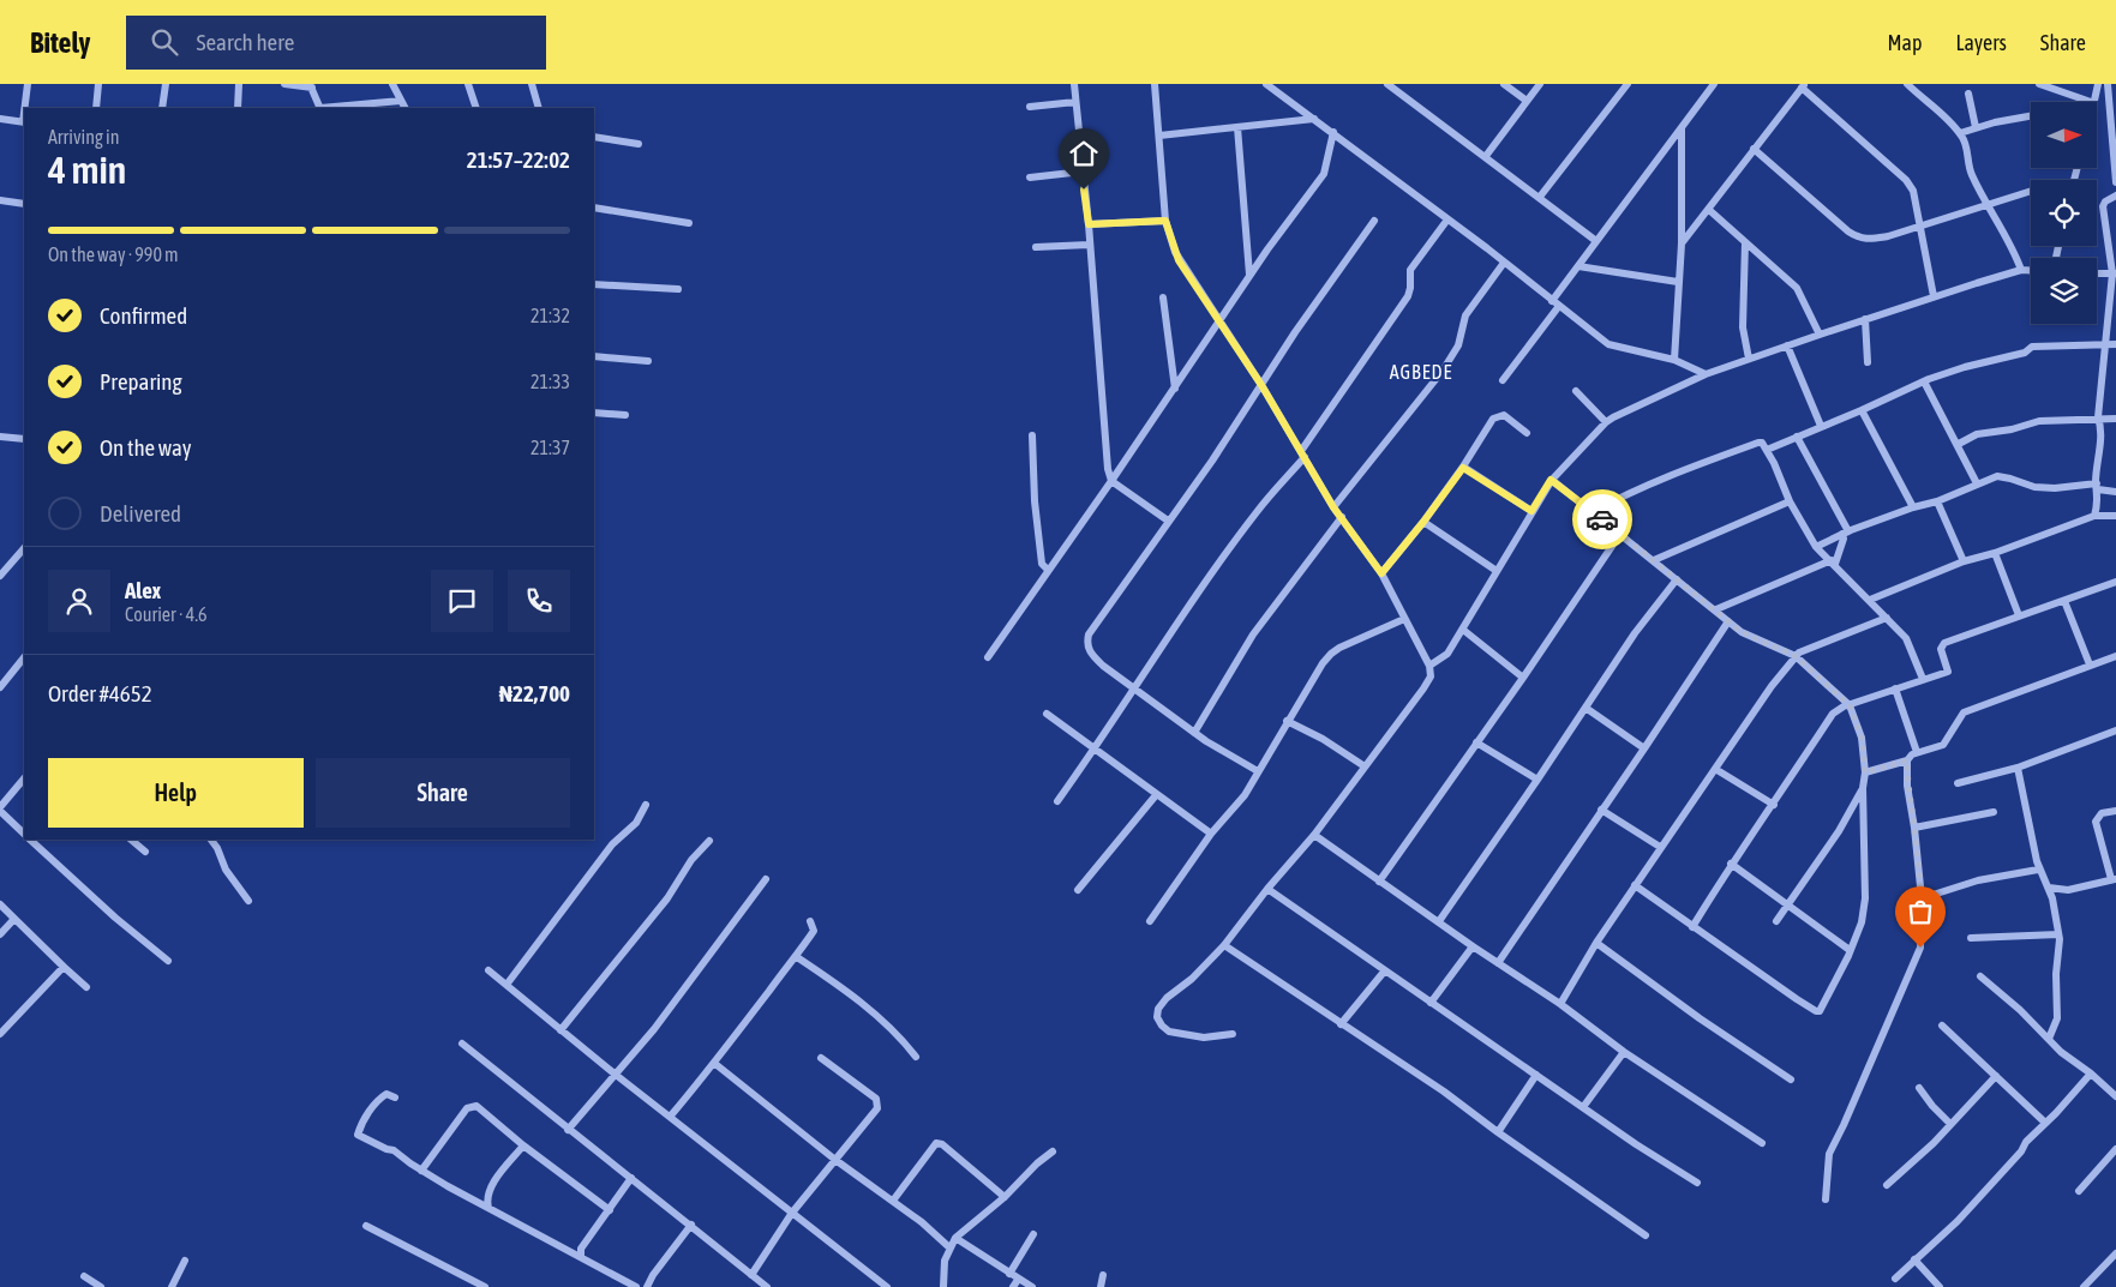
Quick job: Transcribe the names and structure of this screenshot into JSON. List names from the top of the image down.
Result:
{
  "districts": ["AGBEDE"],
  "north": "right",
  "page": {
    "header": "Bitely",
    "search": "Search here",
    "nav": ["Map", "Layers", "Share"],
    "heading": ["4 min", "Arriving in", "21:57–22:02"],
    "panel": [
      "Alex",
      "Courier · 4.6",
      "Order #4652",
      "₦22,700"
    ],
    "bar": "On the way · 990 m",
    "list": [
      ["Confirmed", "21:32"],
      ["Preparing", "21:33"],
      ["On the way", "21:37"],
      "Delivered"
    ],
    "buttons": ["Help", "Share"]
  }
}
